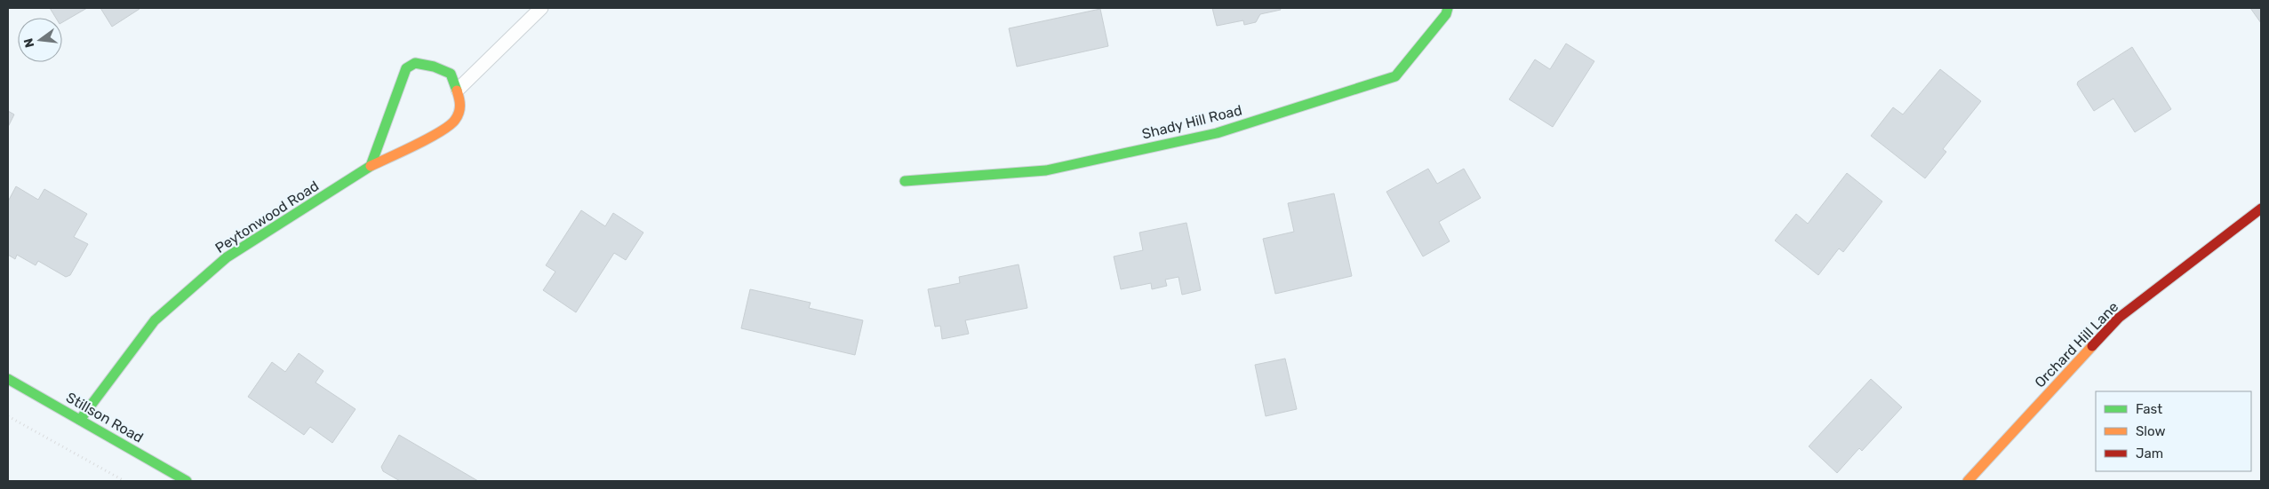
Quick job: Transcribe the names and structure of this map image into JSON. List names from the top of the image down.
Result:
{
  "streets": {
    "street": [
      "Shady Hill Road",
      "Peytonwood Road",
      "Orchard Hill Lane",
      "Stillson Road"
    ]
  },
  "crossings": [
    ["Peytonwood Road", "Stillson Road"]
  ],
  "legend": ["Fast", "Slow", "Jam"],
  "north": "left"
}
